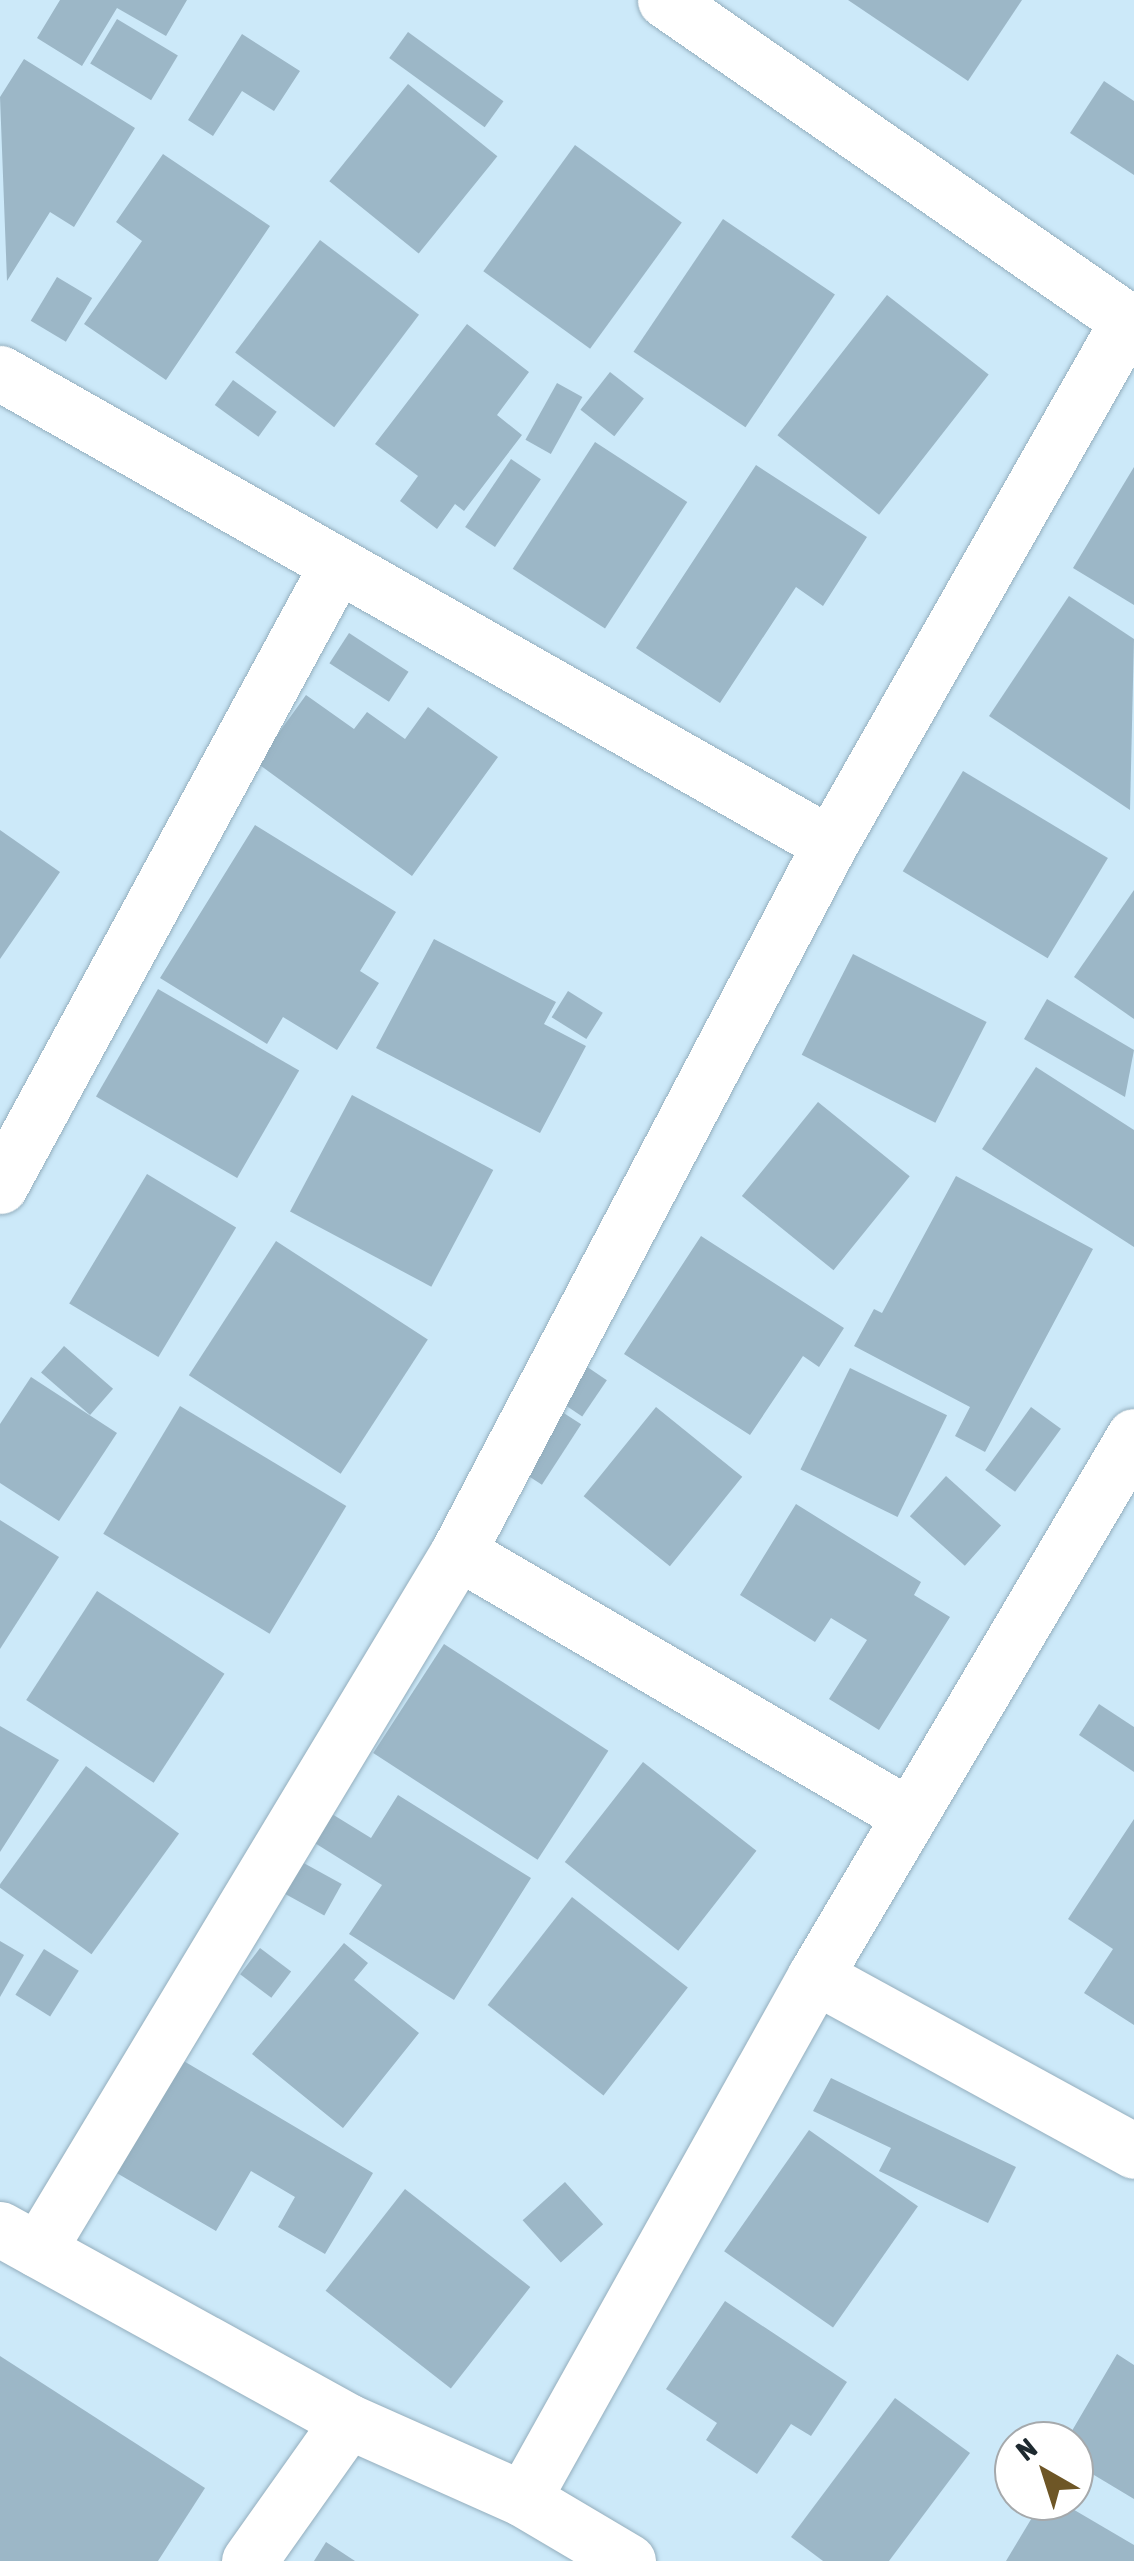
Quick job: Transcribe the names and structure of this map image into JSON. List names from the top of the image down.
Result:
{
  "north": "top left"
}
